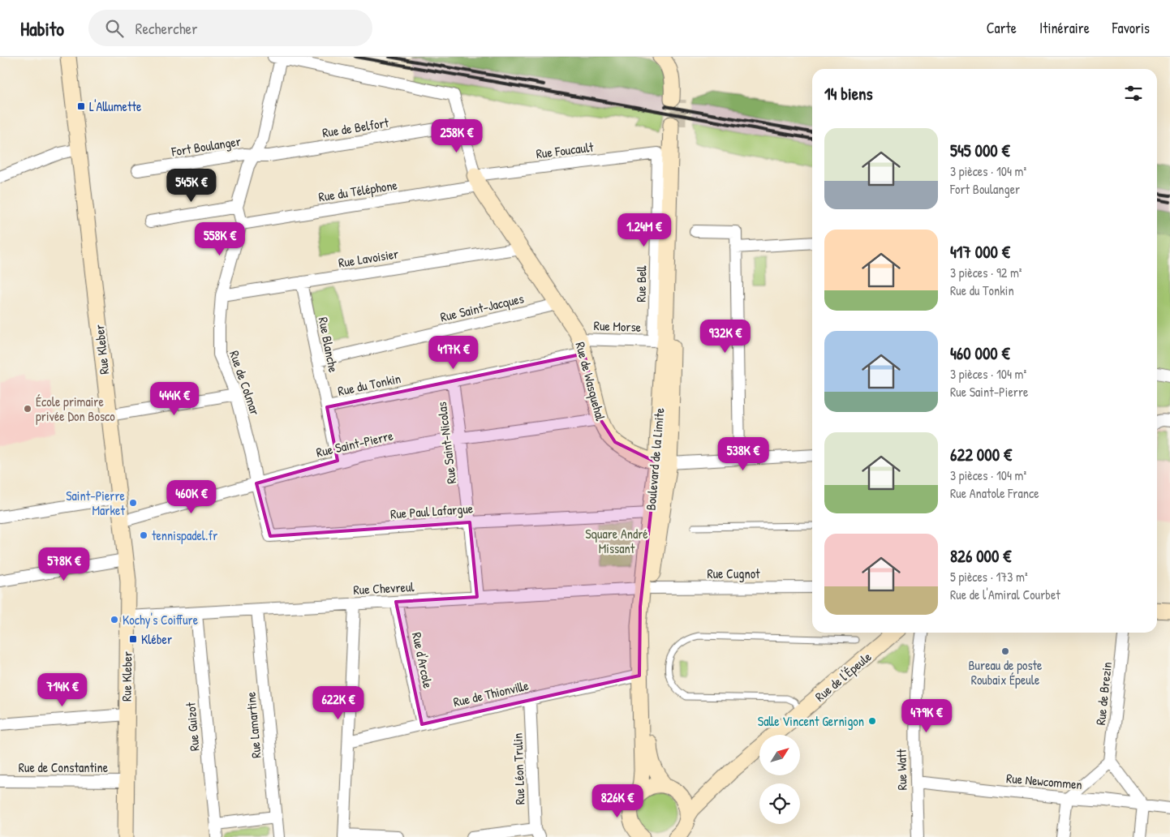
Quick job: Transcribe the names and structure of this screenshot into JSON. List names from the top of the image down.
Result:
{
  "streets": {
    "street": [
      "Rue de Belfort",
      "Fort Boulanger",
      "Rue Foucault",
      "Rue du Téléphone",
      "Rue Lavoisier",
      "Rue Bell",
      "Rue Saint-Jacques",
      "Rue Morse",
      "Rue Blanche",
      "Rue Kleber",
      "Rue de Wasquehal",
      "Rue de Colmar",
      "Rue du Tonkin",
      "Rue Saint-Nicolas",
      "Rue Saint-Pierre",
      "Boulevard de la Limite",
      "Rue Paul Lafargue",
      "Rue Cugnot",
      "Rue Chevreul",
      "Rue d'Arcole",
      "Rue de l'Épeule",
      "Rue de Thionville",
      "Rue de Brezin",
      "Rue Lamartine",
      "Rue Guizot",
      "Rue de Constantine",
      "Rue Léon Trulin",
      "Rue Watt",
      "Rue Newcommen"
    ]
  },
  "crossings": [
    ["Rue de Belfort", "Fort Boulanger"],
    ["Rue de Belfort", "Rue de Wasquehal"],
    ["Rue de Belfort", "Rue de Colmar"],
    ["Fort Boulanger", "Rue de Colmar"],
    ["Rue Foucault", "Rue du Téléphone"],
    ["Rue Foucault", "Rue Bell"],
    ["Rue Foucault", "Rue de Wasquehal"],
    ["Rue du Téléphone", "Rue de Wasquehal"],
    ["Rue du Téléphone", "Rue de Colmar"],
    ["Rue Lavoisier", "Rue Blanche"],
    ["Rue Lavoisier", "Rue de Wasquehal"],
    ["Rue Lavoisier", "Rue de Colmar"],
    ["Rue Bell", "Rue Morse"],
    ["Rue Saint-Jacques", "Rue Blanche"],
    ["Rue Saint-Jacques", "Rue de Wasquehal"],
    ["Rue Morse", "Rue de Wasquehal"],
    ["Rue Blanche", "Rue du Tonkin"],
    ["Rue Blanche", "Rue Saint-Pierre"],
    ["Rue Kleber", "Rue Saint-Pierre"],
    ["Rue Kleber", "Rue Chevreul"],
    ["Rue Kleber", "Rue de Constantine"],
    ["Rue de Wasquehal", "Rue de Colmar"],
    ["Rue de Wasquehal", "Rue du Tonkin"],
    ["Rue de Wasquehal", "Rue Saint-Pierre"],
    ["Rue de Wasquehal", "Boulevard de la Limite"],
    ["Rue de Colmar", "Rue Saint-Pierre"],
    ["Rue de Colmar", "Rue Paul Lafargue"],
    ["Rue du Tonkin", "Rue Saint-Nicolas"],
    ["Rue Saint-Nicolas", "Rue Saint-Pierre"],
    ["Rue Saint-Nicolas", "Rue Paul Lafargue"],
    ["Rue Saint-Nicolas", "Rue Chevreul"],
    ["Rue Saint-Pierre", "Rue Paul Lafargue"],
    ["Boulevard de la Limite", "Rue Paul Lafargue"],
    ["Boulevard de la Limite", "Rue Cugnot"],
    ["Boulevard de la Limite", "Rue Chevreul"],
    ["Boulevard de la Limite", "Rue de l'Épeule"],
    ["Boulevard de la Limite", "Rue de Thionville"],
    ["Rue Cugnot", "Rue Chevreul"],
    ["Rue Chevreul", "Rue d'Arcole"],
    ["Rue Chevreul", "Rue Lamartine"],
    ["Rue Chevreul", "Rue Guizot"],
    ["Rue d'Arcole", "Rue de Thionville"],
    ["Rue de Thionville", "Rue Léon Trulin"],
    ["Rue Watt", "Rue Newcommen"]
  ],
  "parks": ["Square André Missant"],
  "places": {
    "transit": ["L'Allumette", "Kléber"],
    "other": [
      "École primaire privée Don Bosco",
      "Saint-Pierre Market",
      "tennispadel.fr",
      "Kochy's Coiffure",
      "Bureau de poste Roubaix Épeule",
      "Salle Vincent Gernigon"
    ]
  },
  "north": "top right",
  "page": {
    "header": "Habito",
    "search": "Rechercher",
    "nav": ["Carte", "Itinéraire", "Favoris"],
    "heading": "14 biens",
    "list": [
      {
        "name": "545 000 €",
        "note": "3 pièces · 104 m² · Fort Boulanger"
      },
      {
        "name": "417 000 €",
        "note": "3 pièces · 92 m² · Rue du Tonkin"
      },
      {
        "name": "460 000 €",
        "note": "3 pièces · 104 m² · Rue Saint-Pierre"
      },
      {
        "name": "622 000 €",
        "note": "3 pièces · 104 m² · Rue Anatole France"
      },
      {
        "name": "826 000 €",
        "note": "5 pièces · 173 m² · Rue de l'Amiral Courbet"
      }
    ],
    "price": [
      "258K €",
      "545K €",
      "1.24M €",
      "558K €",
      "932K €",
      "417K €",
      "444K €",
      "538K €",
      "460K €",
      "578K €",
      "714K €",
      "622K €",
      "479K €",
      "826K €"
    ]
  }
}
